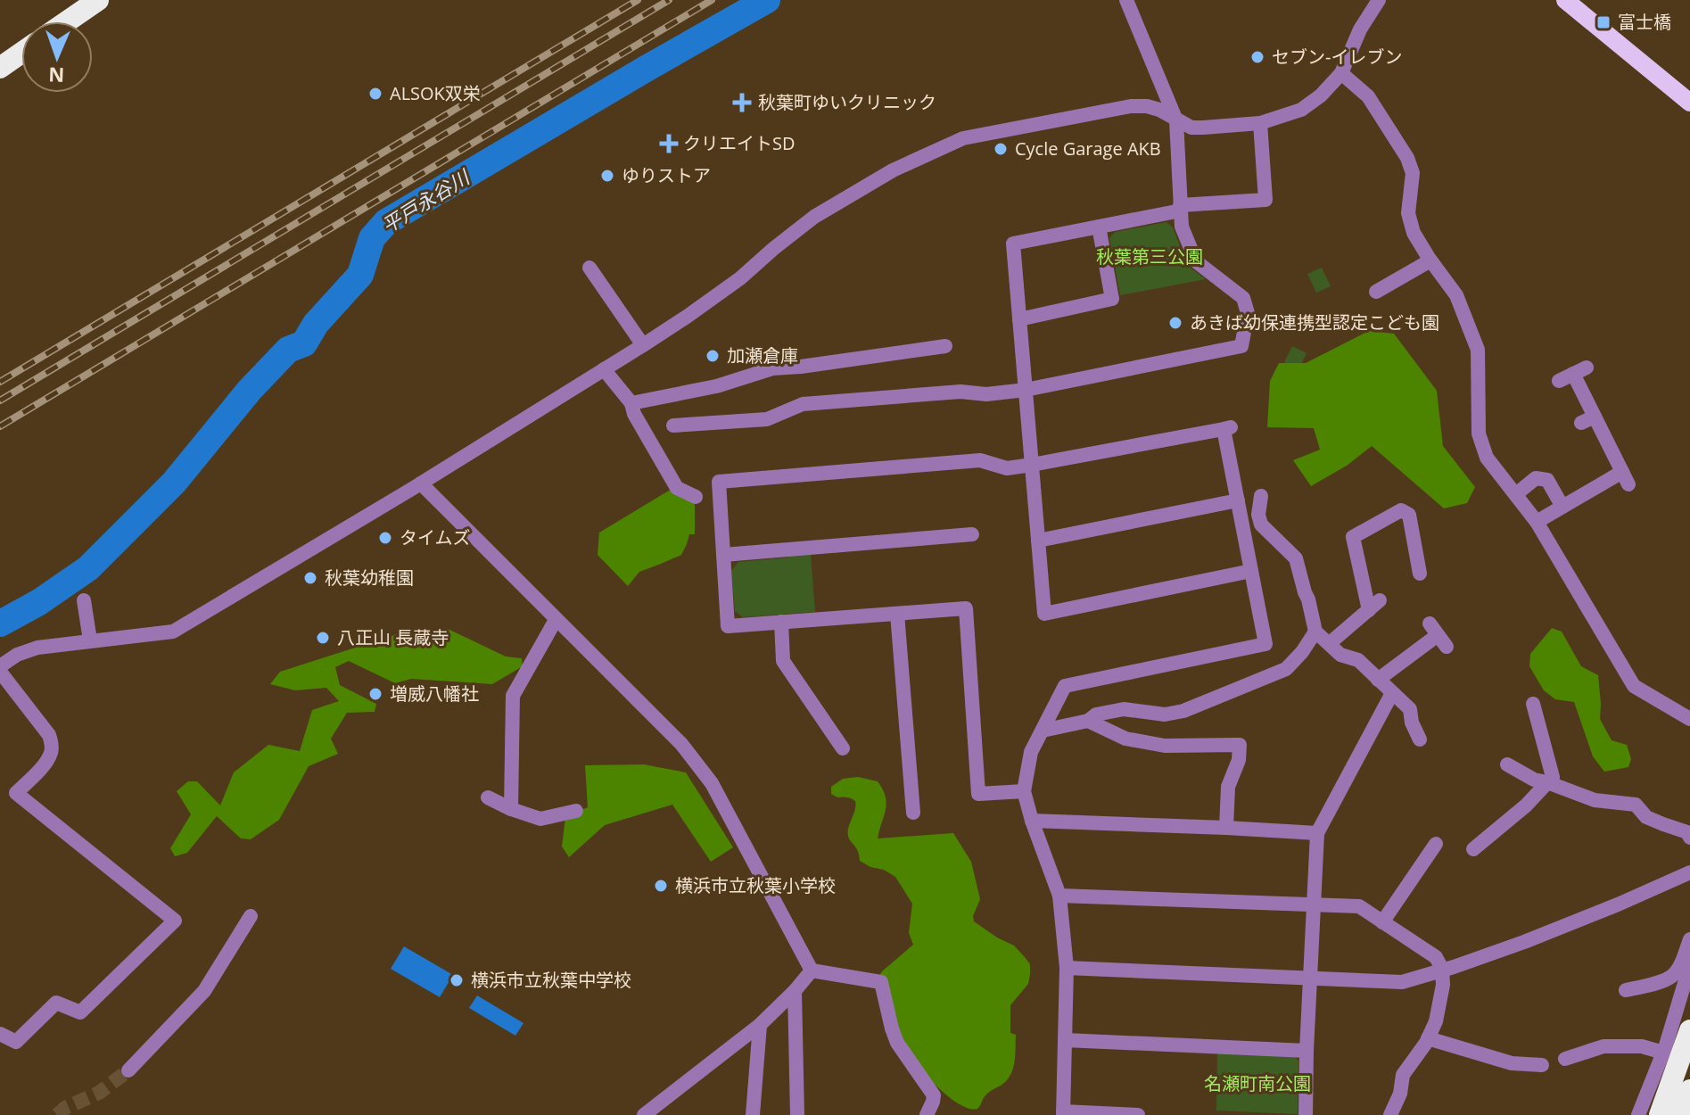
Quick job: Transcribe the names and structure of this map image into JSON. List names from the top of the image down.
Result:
{
  "water": ["平戸永谷川"],
  "parks": ["秋葉第三公園", "名瀬町南公園"],
  "places": {
    "transit": ["富士橋"],
    "other": [
      "セブン-イレブン",
      "ALSOK双栄",
      "Cycle Garage AKB",
      "ゆりストア",
      "あきば幼保連携型認定こども園",
      "加瀬倉庫",
      "タイムズ",
      "秋葉幼稚園",
      "八正山 長蔵寺",
      "増威八幡社",
      "横浜市立秋葉小学校",
      "横浜市立秋葉中学校"
    ],
    "health": ["秋葉町ゆいクリニック", "クリエイトSD"]
  },
  "north": "bottom"
}
